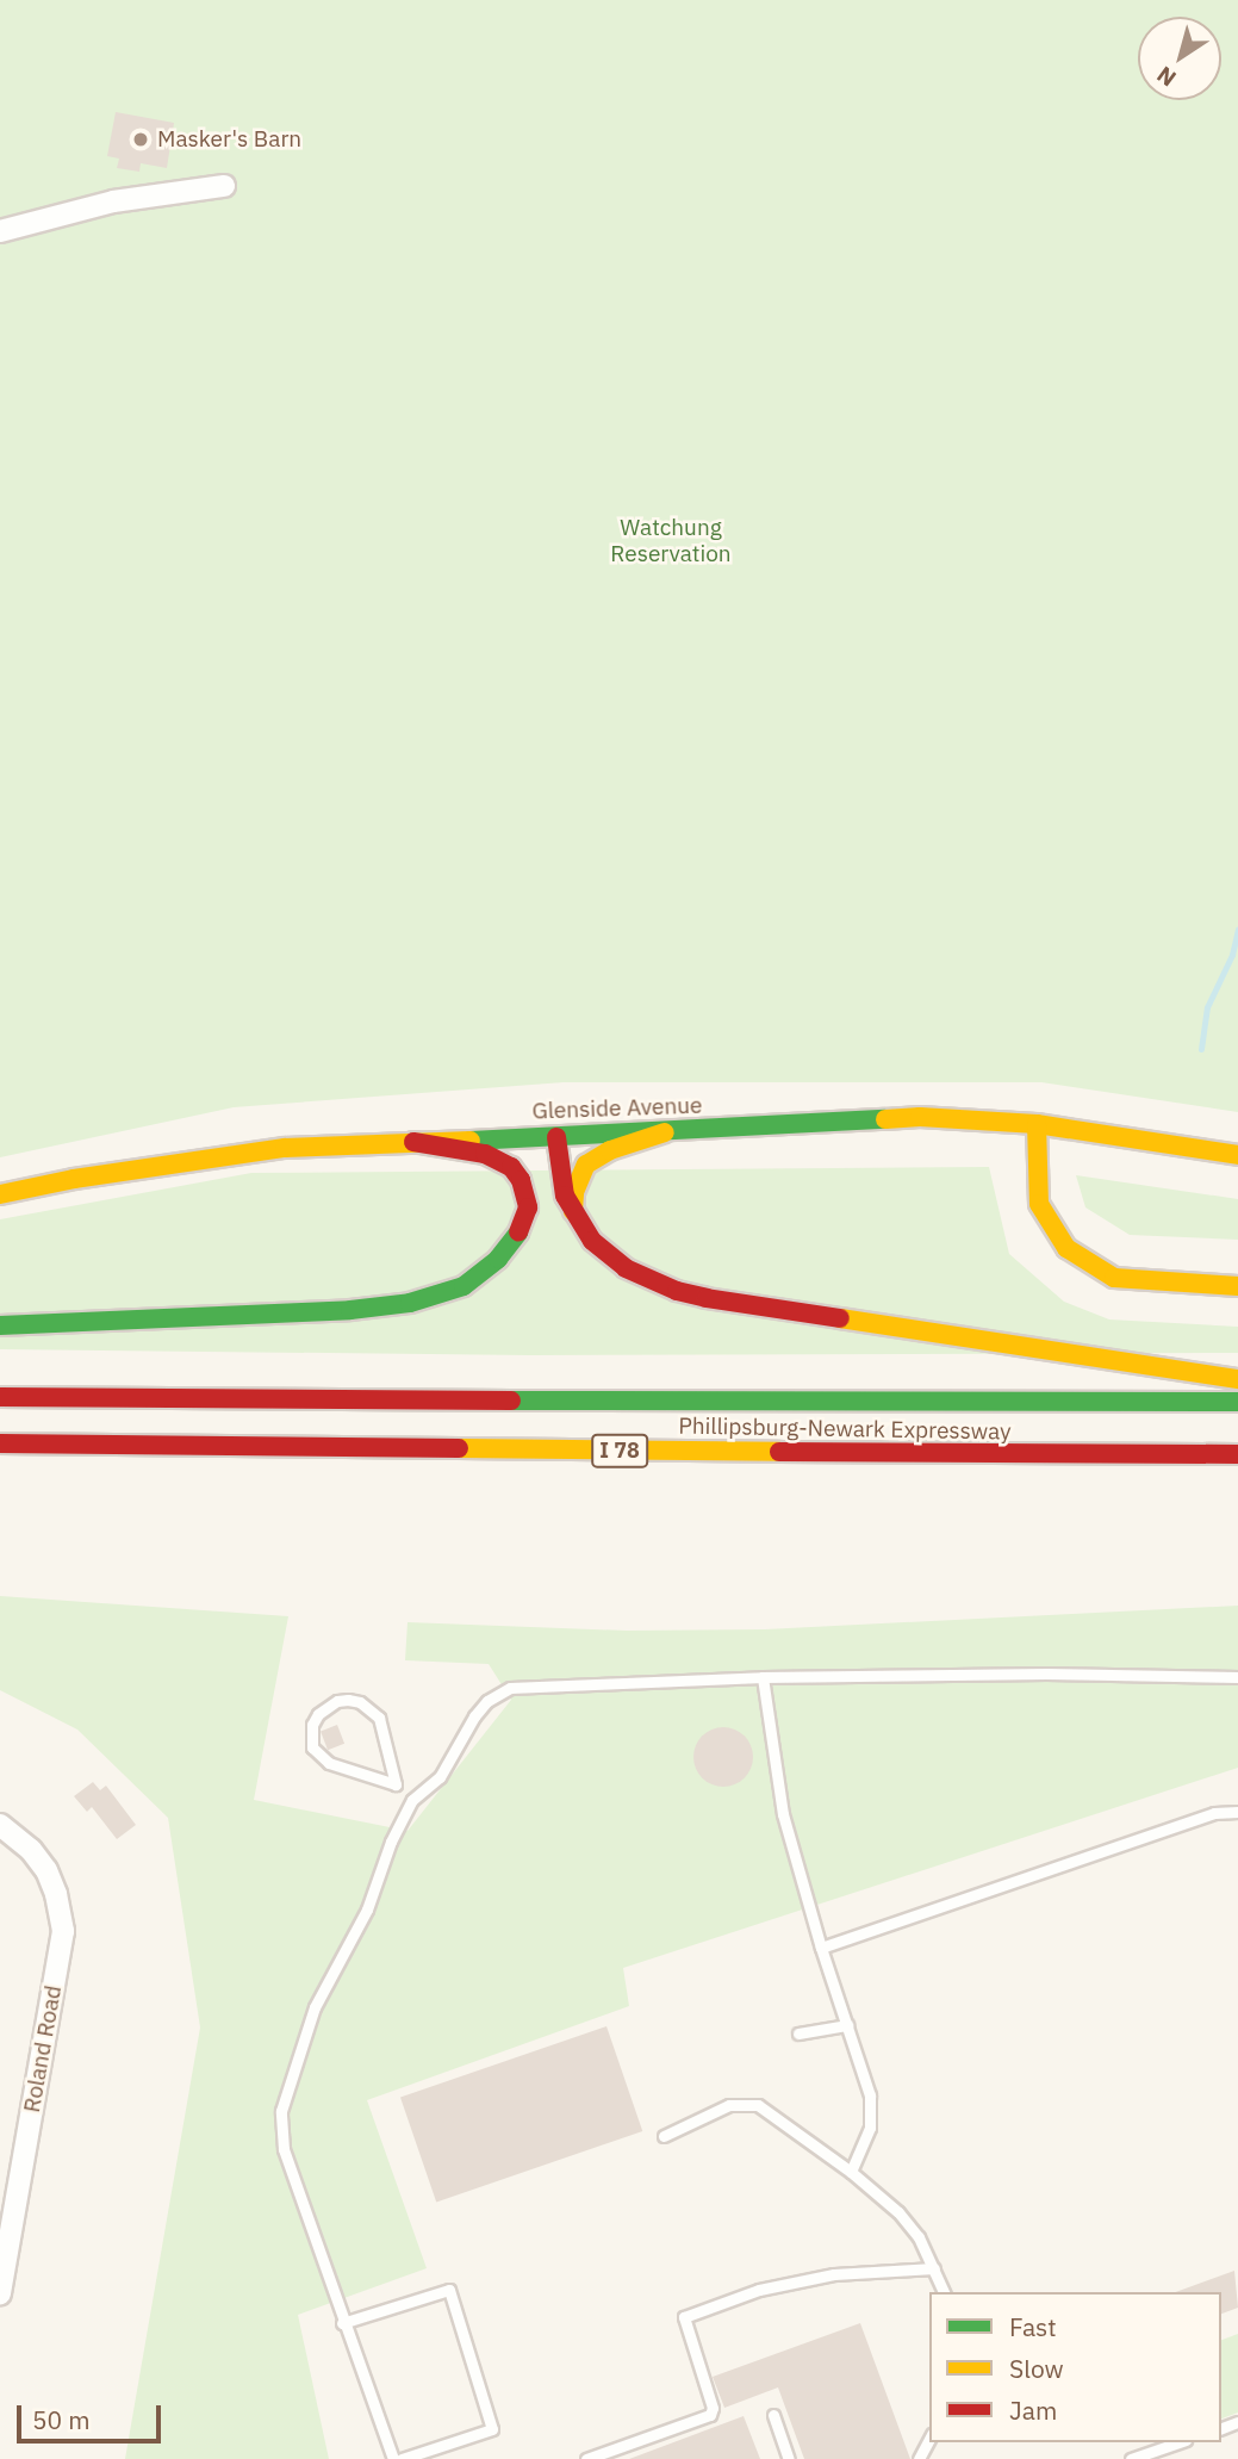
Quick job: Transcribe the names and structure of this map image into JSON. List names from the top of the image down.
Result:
{
  "streets": {
    "main road": ["Glenside Avenue", "Phillipsburg-Newark Expressway", "I 78"],
    "street": ["Roland Road"]
  },
  "parks": ["Watchung Reservation"],
  "places": ["Masker's Barn"],
  "legend": ["Fast", "Slow", "Jam"],
  "scale_bar": "50 m",
  "north": "bottom left"
}
